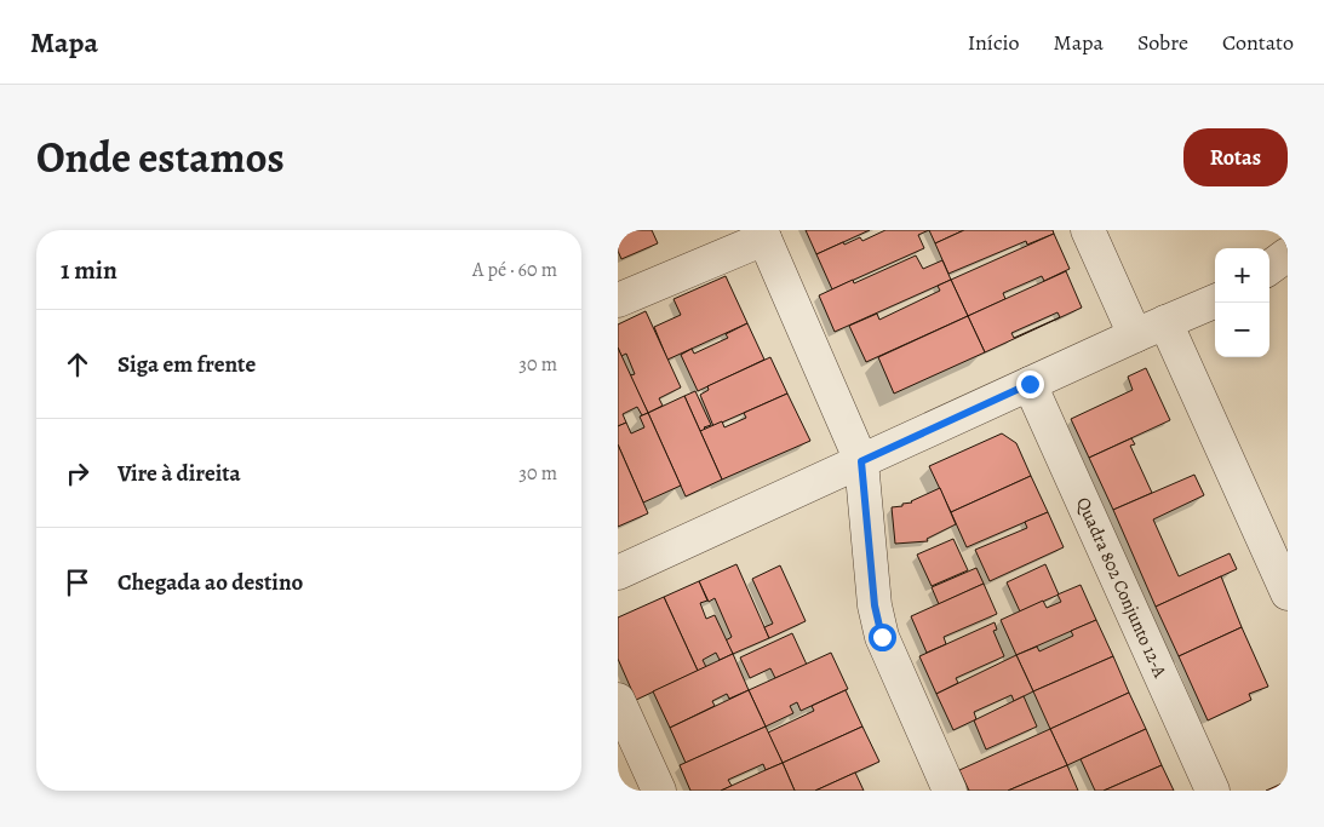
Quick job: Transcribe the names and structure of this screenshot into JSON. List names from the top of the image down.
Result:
{
  "streets": {
    "street": ["Quadra 802 Conjunto 12-A"]
  },
  "page": {
    "header": "Mapa",
    "nav": [
      "Início",
      "Mapa",
      "Sobre",
      "Contato"
    ],
    "title": "Onde estamos",
    "buttons": "Rotas",
    "heading": ["1 min", "A pé · 60 m"],
    "map_buttons": ["+", "−"],
    "list": [
      ["Siga em frente", "30 m"],
      ["Vire à direita", "30 m"],
      "Chegada ao destino"
    ]
  }
}
